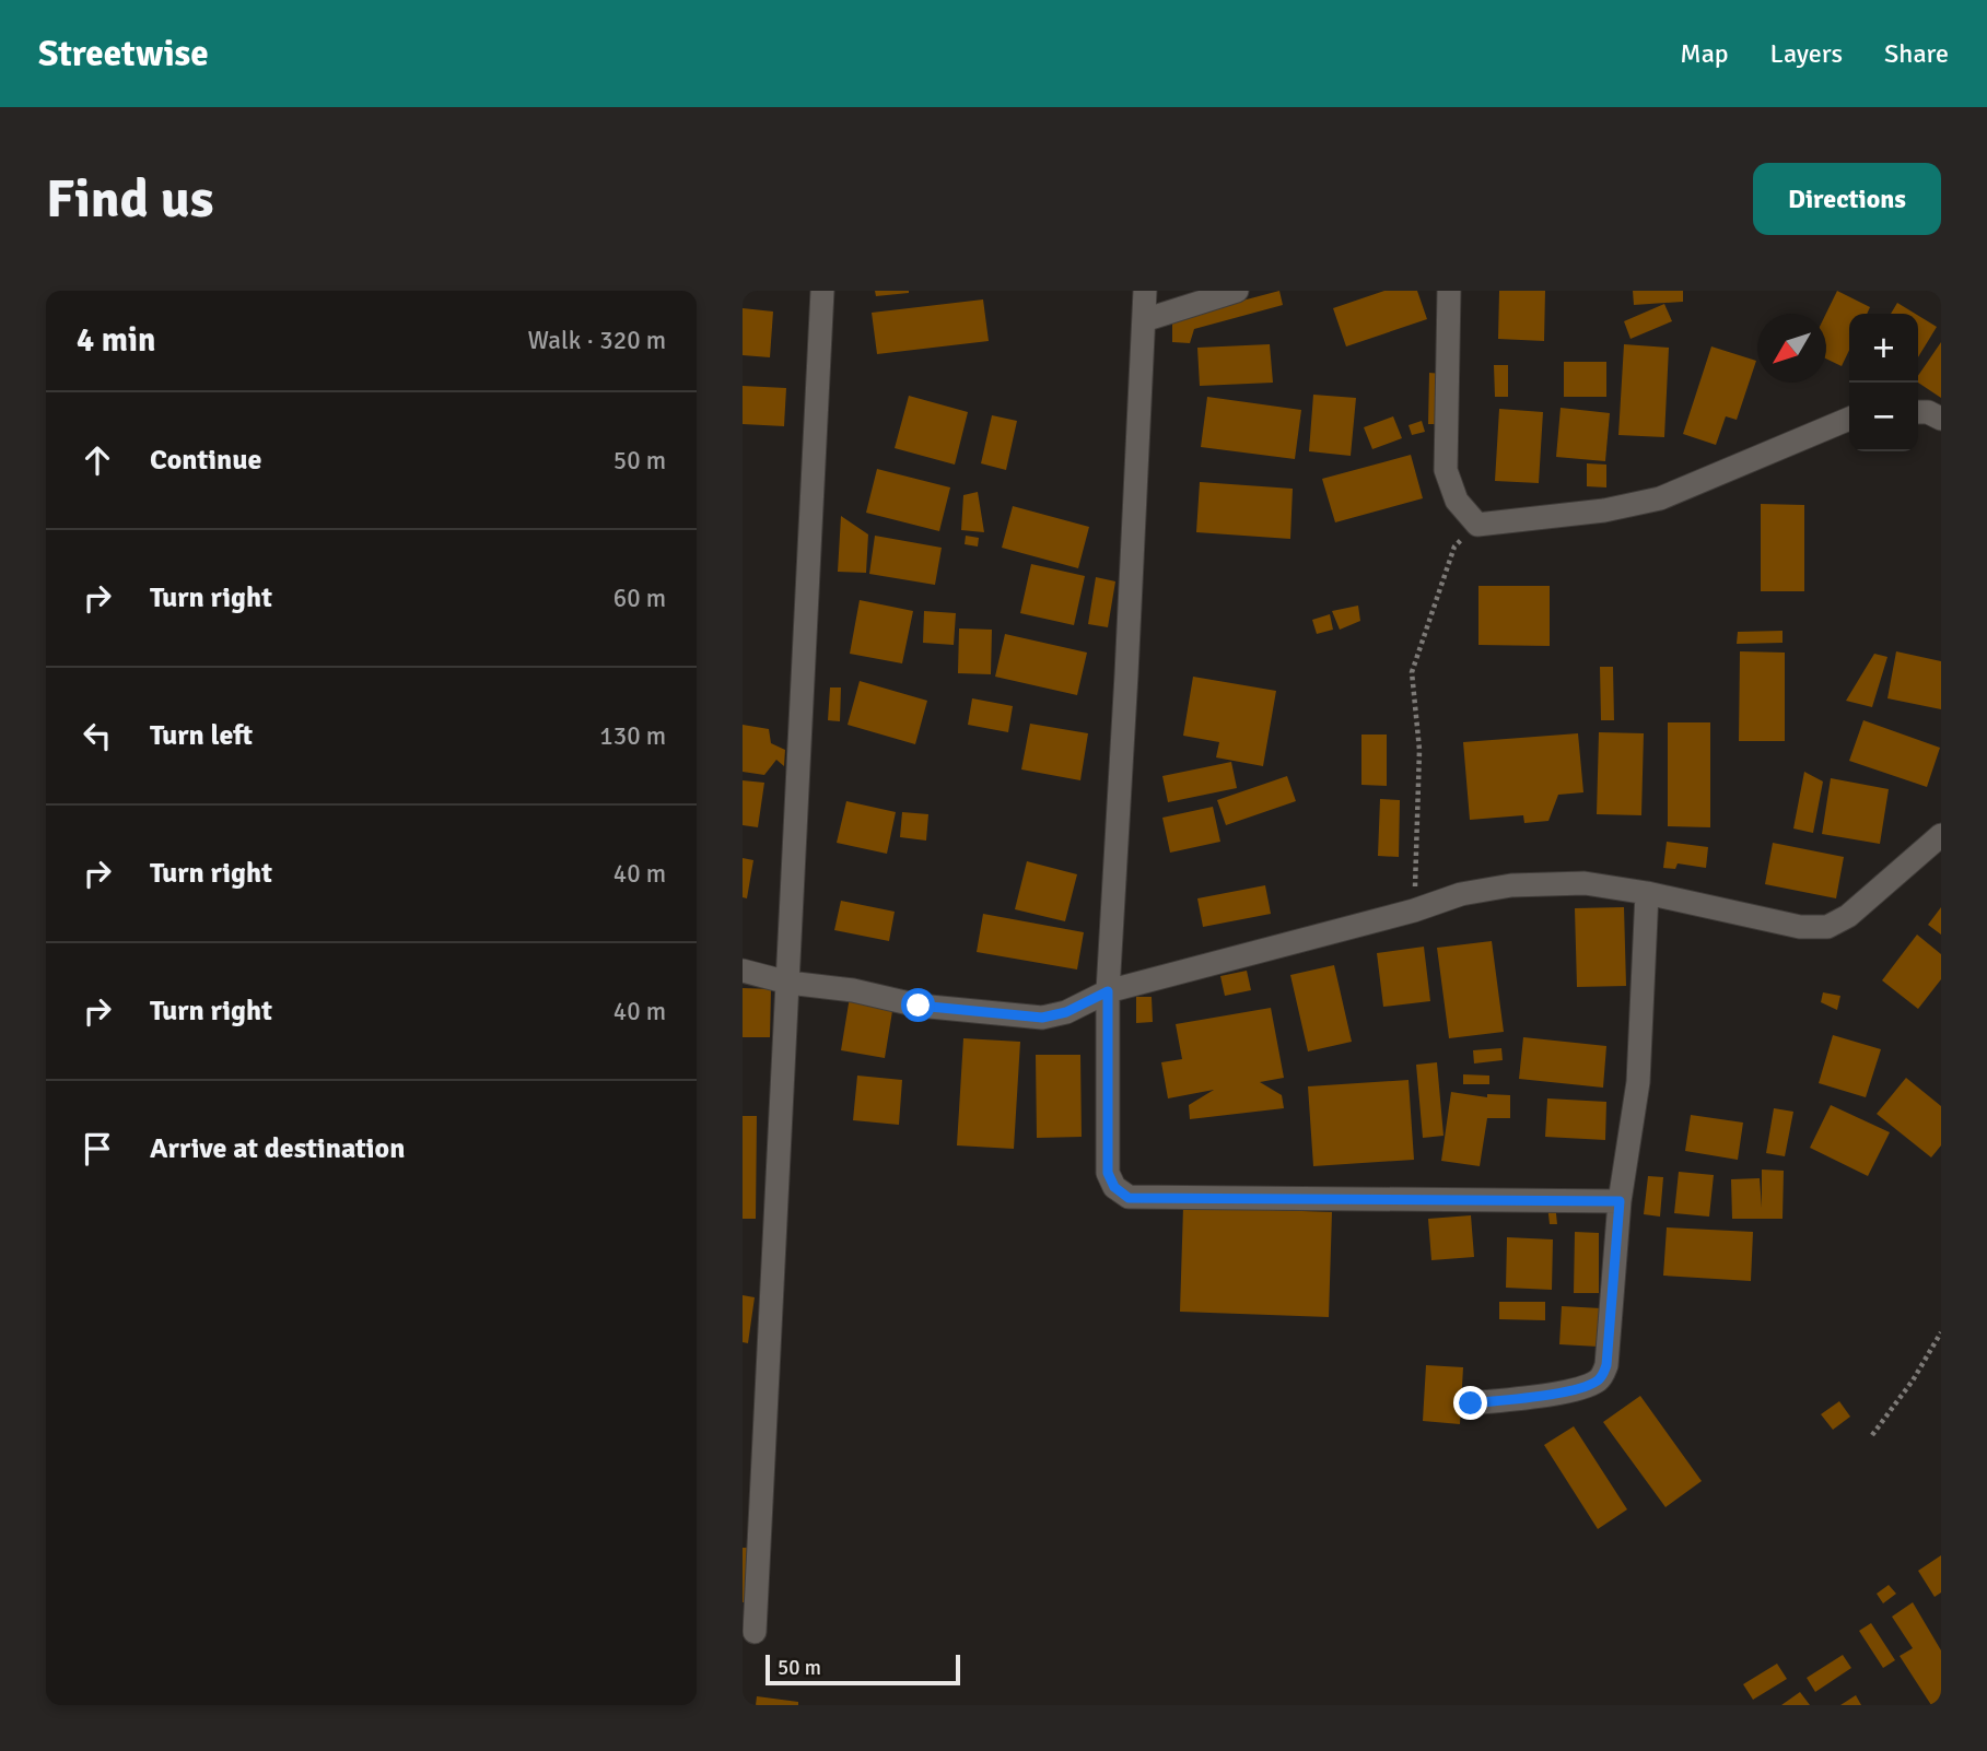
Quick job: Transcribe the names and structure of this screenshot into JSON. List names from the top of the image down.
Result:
{
  "scale_bar": "50 m",
  "north": "bottom left",
  "page": {
    "header": "Streetwise",
    "nav": ["Map", "Layers", "Share"],
    "buttons": "Directions",
    "title": "Find us",
    "heading": ["4 min", "Walk · 320 m"],
    "map_buttons": ["+", "−"],
    "list": [
      ["Continue", "50 m"],
      ["Turn right", "60 m"],
      ["Turn left", "130 m"],
      ["Turn right", "40 m"],
      ["Turn right", "40 m"],
      "Arrive at destination"
    ],
    "scale": "50 m"
  }
}
